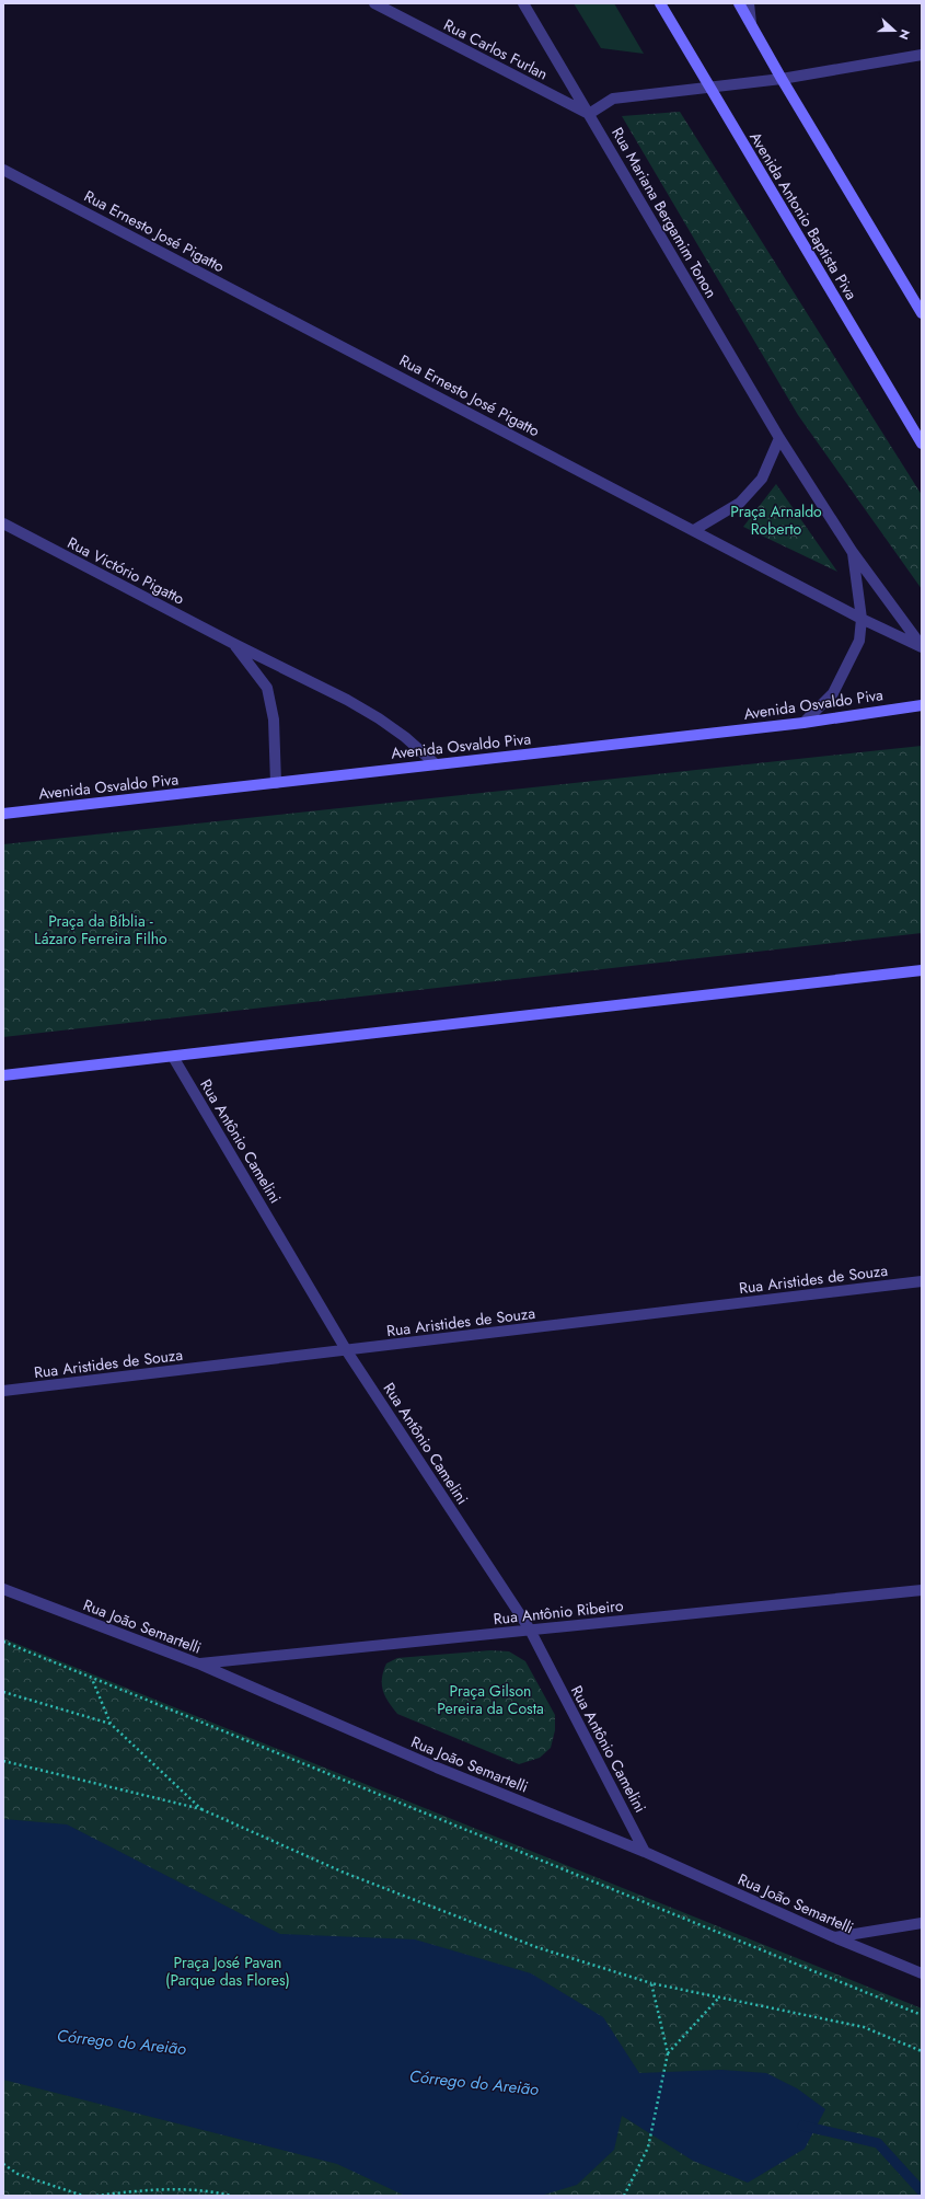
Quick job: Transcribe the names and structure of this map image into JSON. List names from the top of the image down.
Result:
{
  "streets": {
    "street": [
      "Rua Carlos Furlan",
      "Rua Mariana Bergamim Tonon",
      "Avenida Antonio Baptista Piva",
      "Rua Ernesto José Pigatto",
      "Rua Victório Pigatto",
      "Avenida Osvaldo Piva",
      "Rua Antônio Camelini",
      "Rua Aristides de Souza",
      "Rua Antônio Ribeiro",
      "Rua João Semartelli"
    ]
  },
  "crossings": [
    ["Rua Carlos Furlan", "Rua Mariana Bergamim Tonon"],
    ["Rua Mariana Bergamim Tonon", "Rua Ernesto José Pigatto"],
    ["Rua Mariana Bergamim Tonon", "Avenida Osvaldo Piva"],
    ["Rua Victório Pigatto", "Avenida Osvaldo Piva"],
    ["Rua Antônio Camelini", "Rua Aristides de Souza"],
    ["Rua Antônio Camelini", "Rua Antônio Ribeiro"],
    ["Rua Antônio Camelini", "Rua João Semartelli"],
    ["Rua Antônio Ribeiro", "Rua João Semartelli"]
  ],
  "water": ["Córrego do Areião"],
  "parks": [
    "Praça Arnaldo Roberto",
    "Praça da Bíblia - Lázaro Ferreira Filho",
    "Praça Gilson Pereira da Costa",
    "Praça José Pavan (Parque das Flores)"
  ],
  "north": "right"
}
